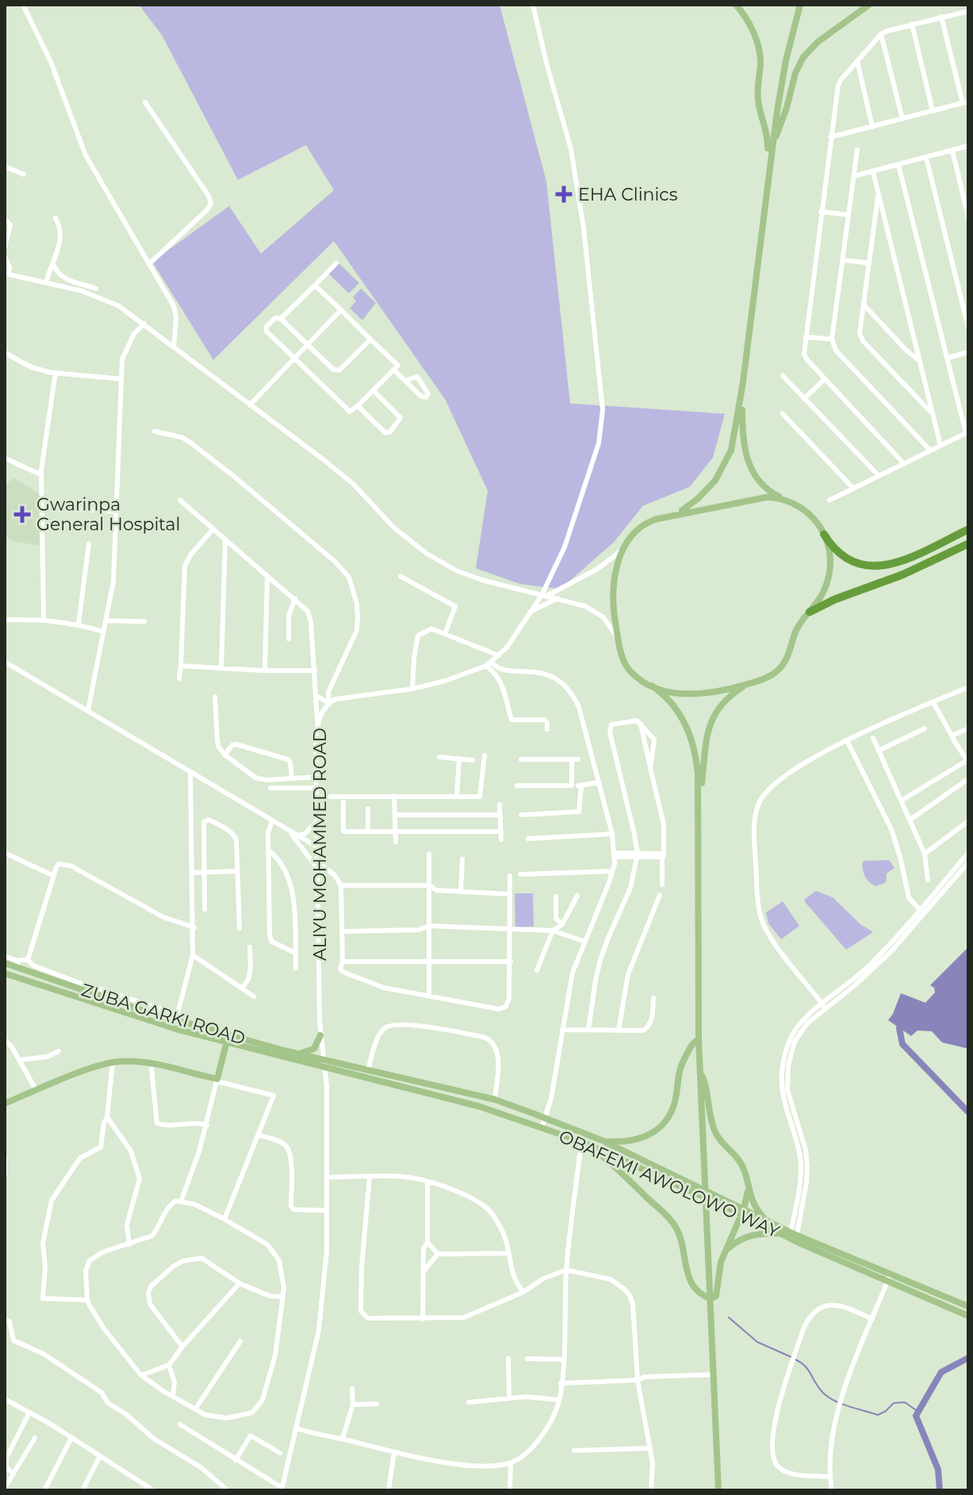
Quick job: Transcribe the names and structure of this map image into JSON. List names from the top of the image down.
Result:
{
  "streets": {
    "main road": ["ZUBA GARKI ROAD", "OBAFEMI AWOLOWO WAY"],
    "street": ["ALIYU MOHAMMED ROAD"]
  },
  "crossings": [
    ["ALIYU MOHAMMED ROAD", "ZUBA GARKI ROAD"],
    ["ALIYU MOHAMMED ROAD", "OBAFEMI AWOLOWO WAY"],
    ["ZUBA GARKI ROAD", "OBAFEMI AWOLOWO WAY"]
  ],
  "places": {
    "health": ["EHA Clinics", "Gwarinpa General Hospital"]
  }
}
